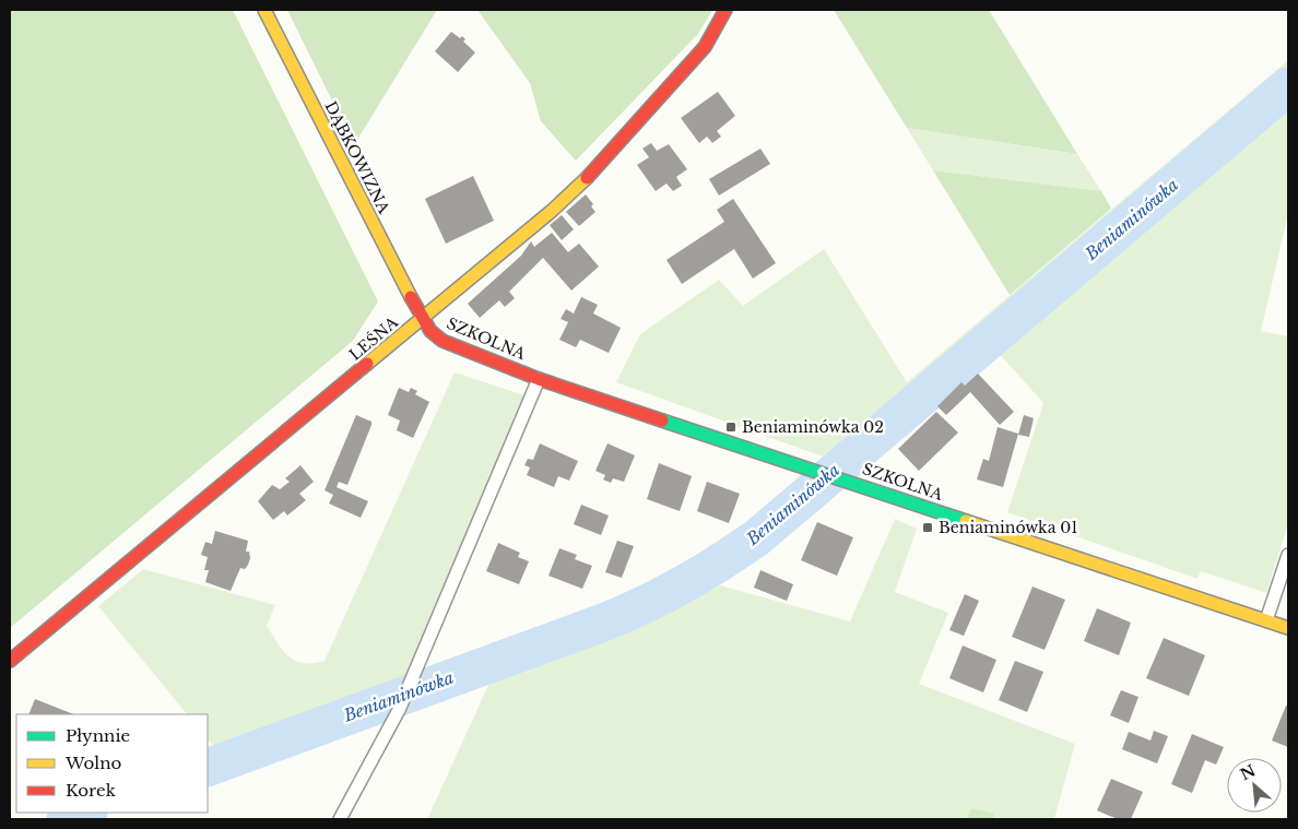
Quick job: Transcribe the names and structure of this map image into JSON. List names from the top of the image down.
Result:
{
  "streets": {
    "street": ["DĄBKOWIZNA", "LEŚNA", "SZKOLNA"]
  },
  "crossings": [
    ["DĄBKOWIZNA", "LEŚNA"],
    ["DĄBKOWIZNA", "SZKOLNA"],
    ["LEŚNA", "SZKOLNA"]
  ],
  "water": ["Beniaminówka"],
  "places": {
    "transit": ["Beniaminówka 02", "Beniaminówka 01"]
  },
  "legend": ["Płynnie", "Wolno", "Korek"],
  "north": "top left"
}
